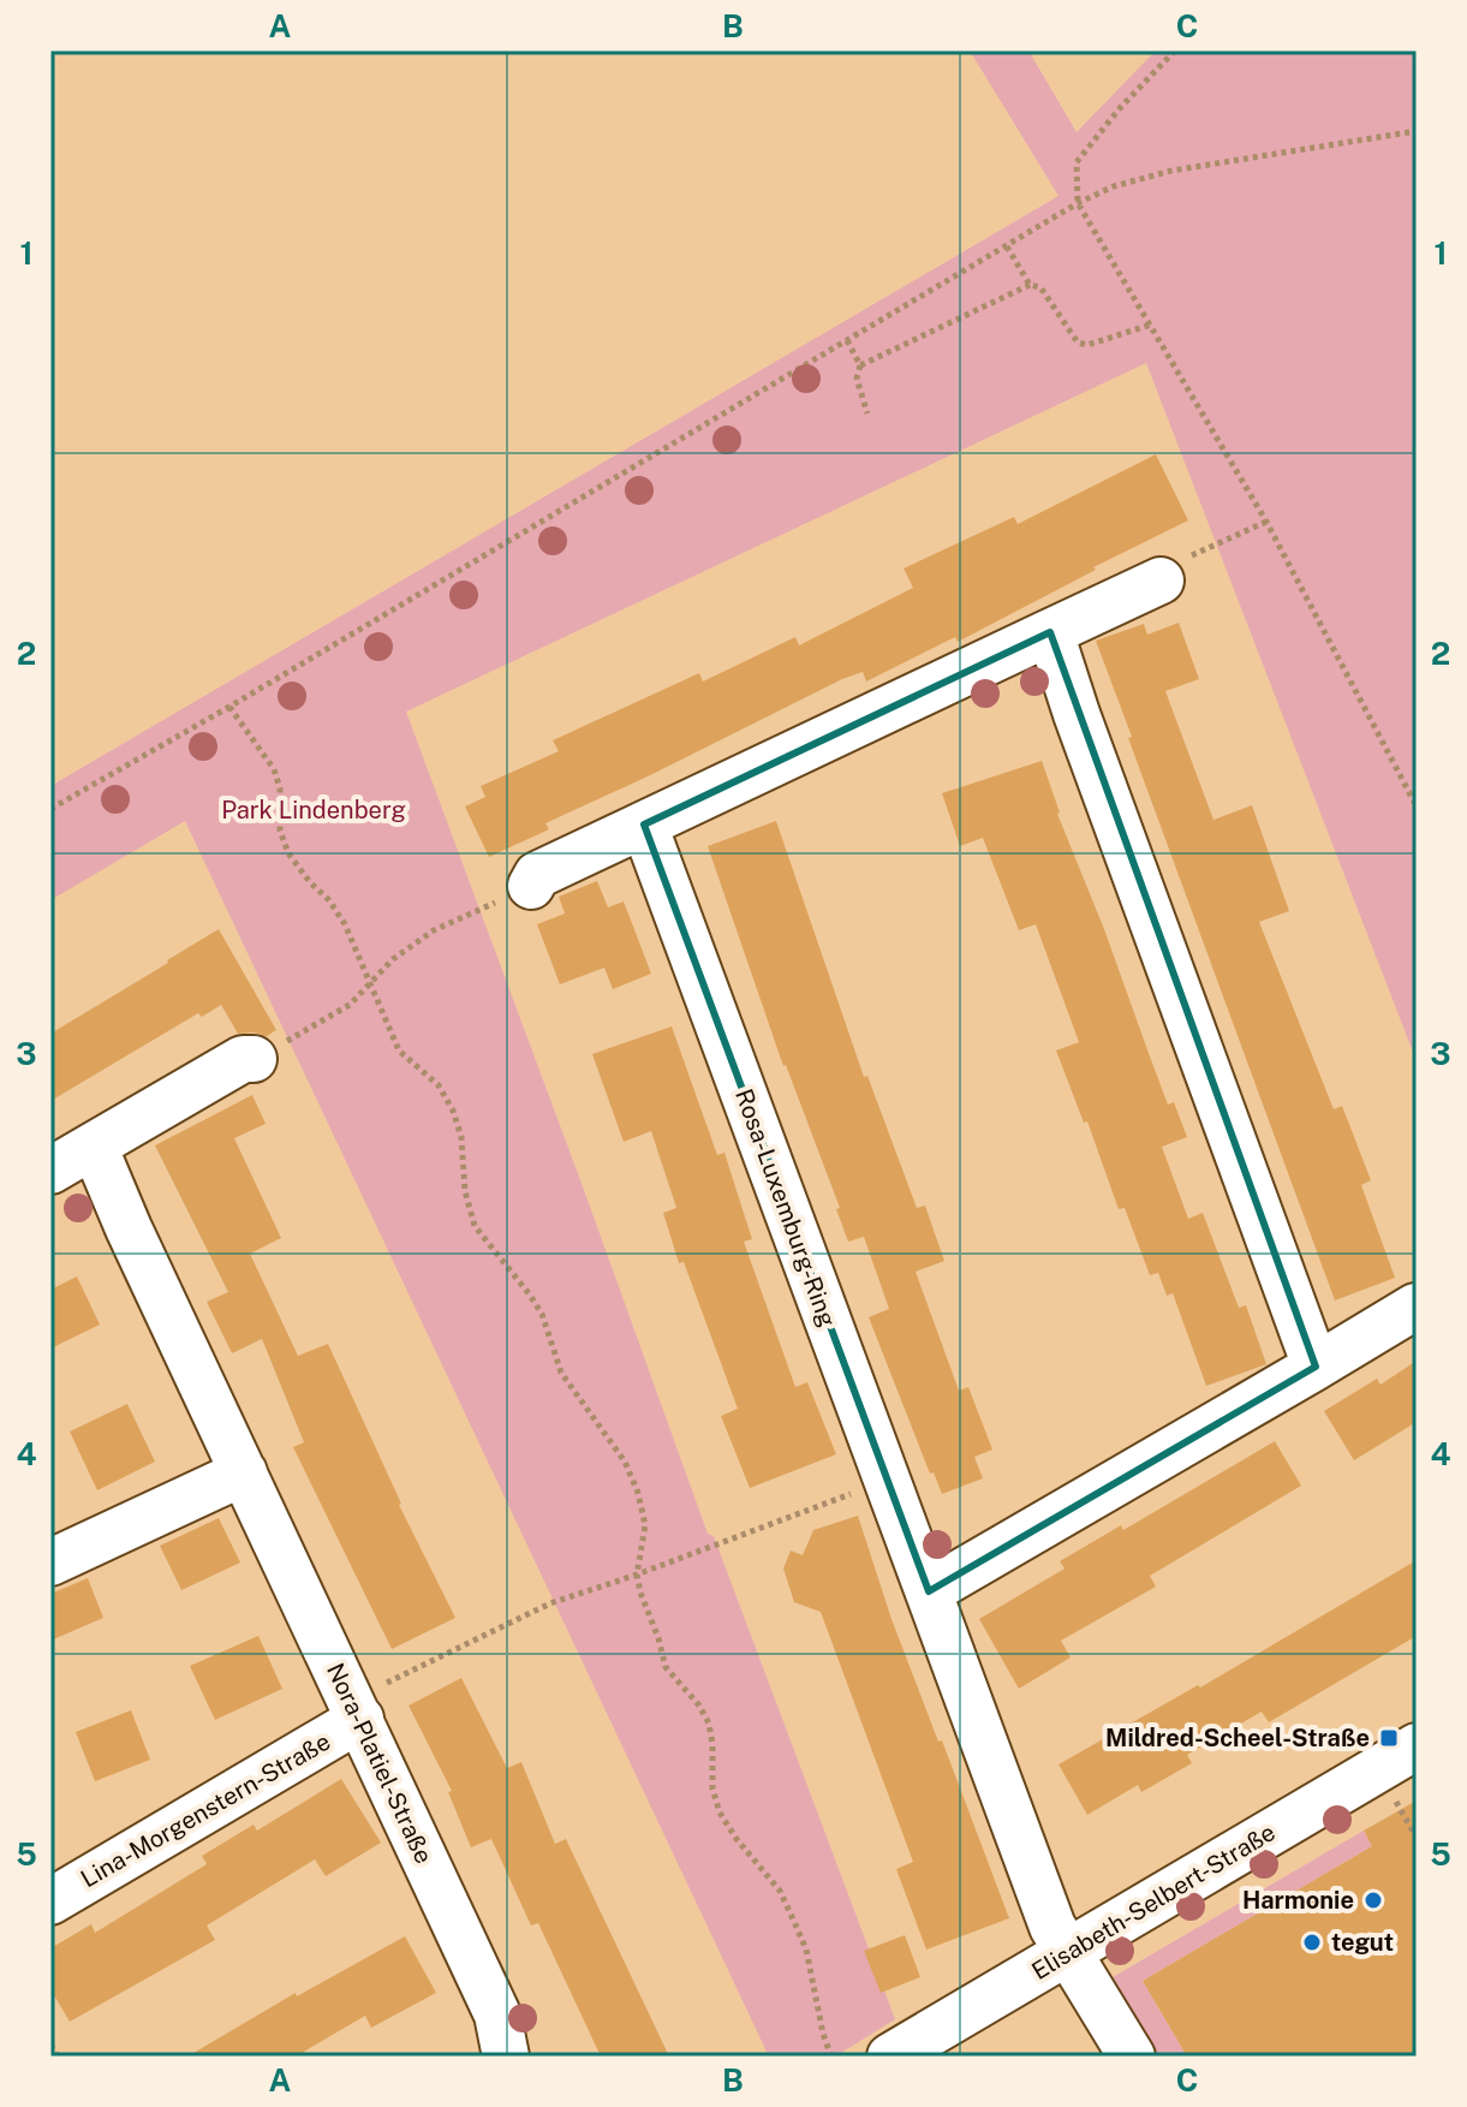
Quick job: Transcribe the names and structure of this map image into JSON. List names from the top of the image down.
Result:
{
  "streets": {
    "street": [
      "Rosa-Luxemburg-Ring",
      "Nora-Platiel-Straße",
      "Lina-Morgenstern-Straße",
      "Elisabeth-Selbert-Straße"
    ]
  },
  "crossings": [
    ["Rosa-Luxemburg-Ring", "Elisabeth-Selbert-Straße"],
    ["Nora-Platiel-Straße", "Lina-Morgenstern-Straße"]
  ],
  "parks": ["Park Lindenberg"],
  "places": {
    "transit": ["Mildred-Scheel-Straße"],
    "other": ["Harmonie", "tegut"]
  },
  "grid": {
    "columns": ["A", "B", "C"],
    "rows": [
      "1",
      "2",
      "3",
      "4",
      "5"
    ]
  }
}
